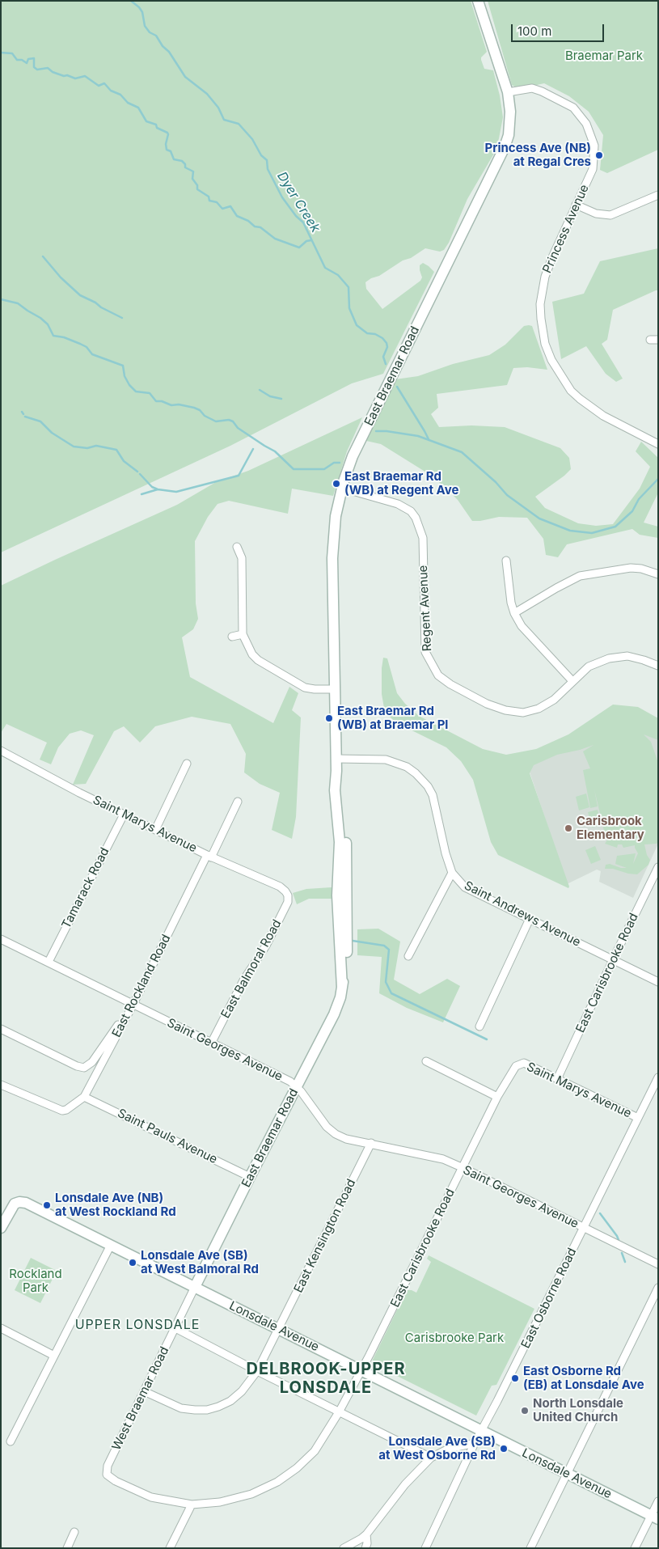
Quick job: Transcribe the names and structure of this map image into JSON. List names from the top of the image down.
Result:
{
  "streets": {
    "street": [
      "Princess Avenue",
      "East Braemar Road",
      "Regent Avenue",
      "Saint Marys Avenue",
      "Tamarack Road",
      "Saint Andrews Avenue",
      "East Balmoral Road",
      "East Carisbrooke Road",
      "East Rockland Road",
      "Saint Georges Avenue",
      "Saint Pauls Avenue",
      "East Kensington Road",
      "East Osborne Road",
      "Lonsdale Avenue",
      "West Braemar Road"
    ]
  },
  "crossings": [
    ["Princess Avenue", "East Braemar Road"],
    ["East Braemar Road", "Regent Avenue"],
    ["East Braemar Road", "Saint Andrews Avenue"],
    ["East Braemar Road", "Saint Georges Avenue"],
    ["East Braemar Road", "Saint Pauls Avenue"],
    ["East Braemar Road", "Lonsdale Avenue"],
    ["East Braemar Road", "West Braemar Road"],
    ["Saint Marys Avenue", "Tamarack Road"],
    ["Saint Marys Avenue", "East Balmoral Road"],
    ["Saint Marys Avenue", "East Carisbrooke Road"],
    ["Saint Marys Avenue", "East Rockland Road"],
    ["Saint Marys Avenue", "East Osborne Road"],
    ["Tamarack Road", "Saint Georges Avenue"],
    ["Saint Andrews Avenue", "East Carisbrooke Road"],
    ["East Balmoral Road", "Saint Georges Avenue"],
    ["East Carisbrooke Road", "Saint Georges Avenue"],
    ["East Carisbrooke Road", "Lonsdale Avenue"],
    ["East Carisbrooke Road", "West Braemar Road"],
    ["East Rockland Road", "Saint Georges Avenue"],
    ["East Rockland Road", "Saint Pauls Avenue"],
    ["Saint Georges Avenue", "East Kensington Road"],
    ["Saint Georges Avenue", "East Osborne Road"],
    ["East Kensington Road", "Lonsdale Avenue"],
    ["East Kensington Road", "West Braemar Road"],
    ["East Osborne Road", "Lonsdale Avenue"],
    ["Lonsdale Avenue", "West Braemar Road"]
  ],
  "districts": ["UPPER LONSDALE", "DELBROOK-UPPER LONSDALE"],
  "water": ["Dyer Creek"],
  "parks": ["Braemar Park", "Rockland Park", "Carisbrooke Park"],
  "places": [
    "Princess Ave (NB) at Regal Cres",
    "East Braemar Rd (WB) at Regent Ave",
    "East Braemar Rd (WB) at Braemar Pl",
    "Carisbrook Elementary",
    "Lonsdale Ave (NB) at West Rockland Rd",
    "Lonsdale Ave (SB) at West Balmoral Rd",
    "East Osborne Rd (EB) at Lonsdale Ave",
    "North Lonsdale United Church",
    "Lonsdale Ave (SB) at West Osborne Rd"
  ],
  "scale_bar": "100 m"
}
